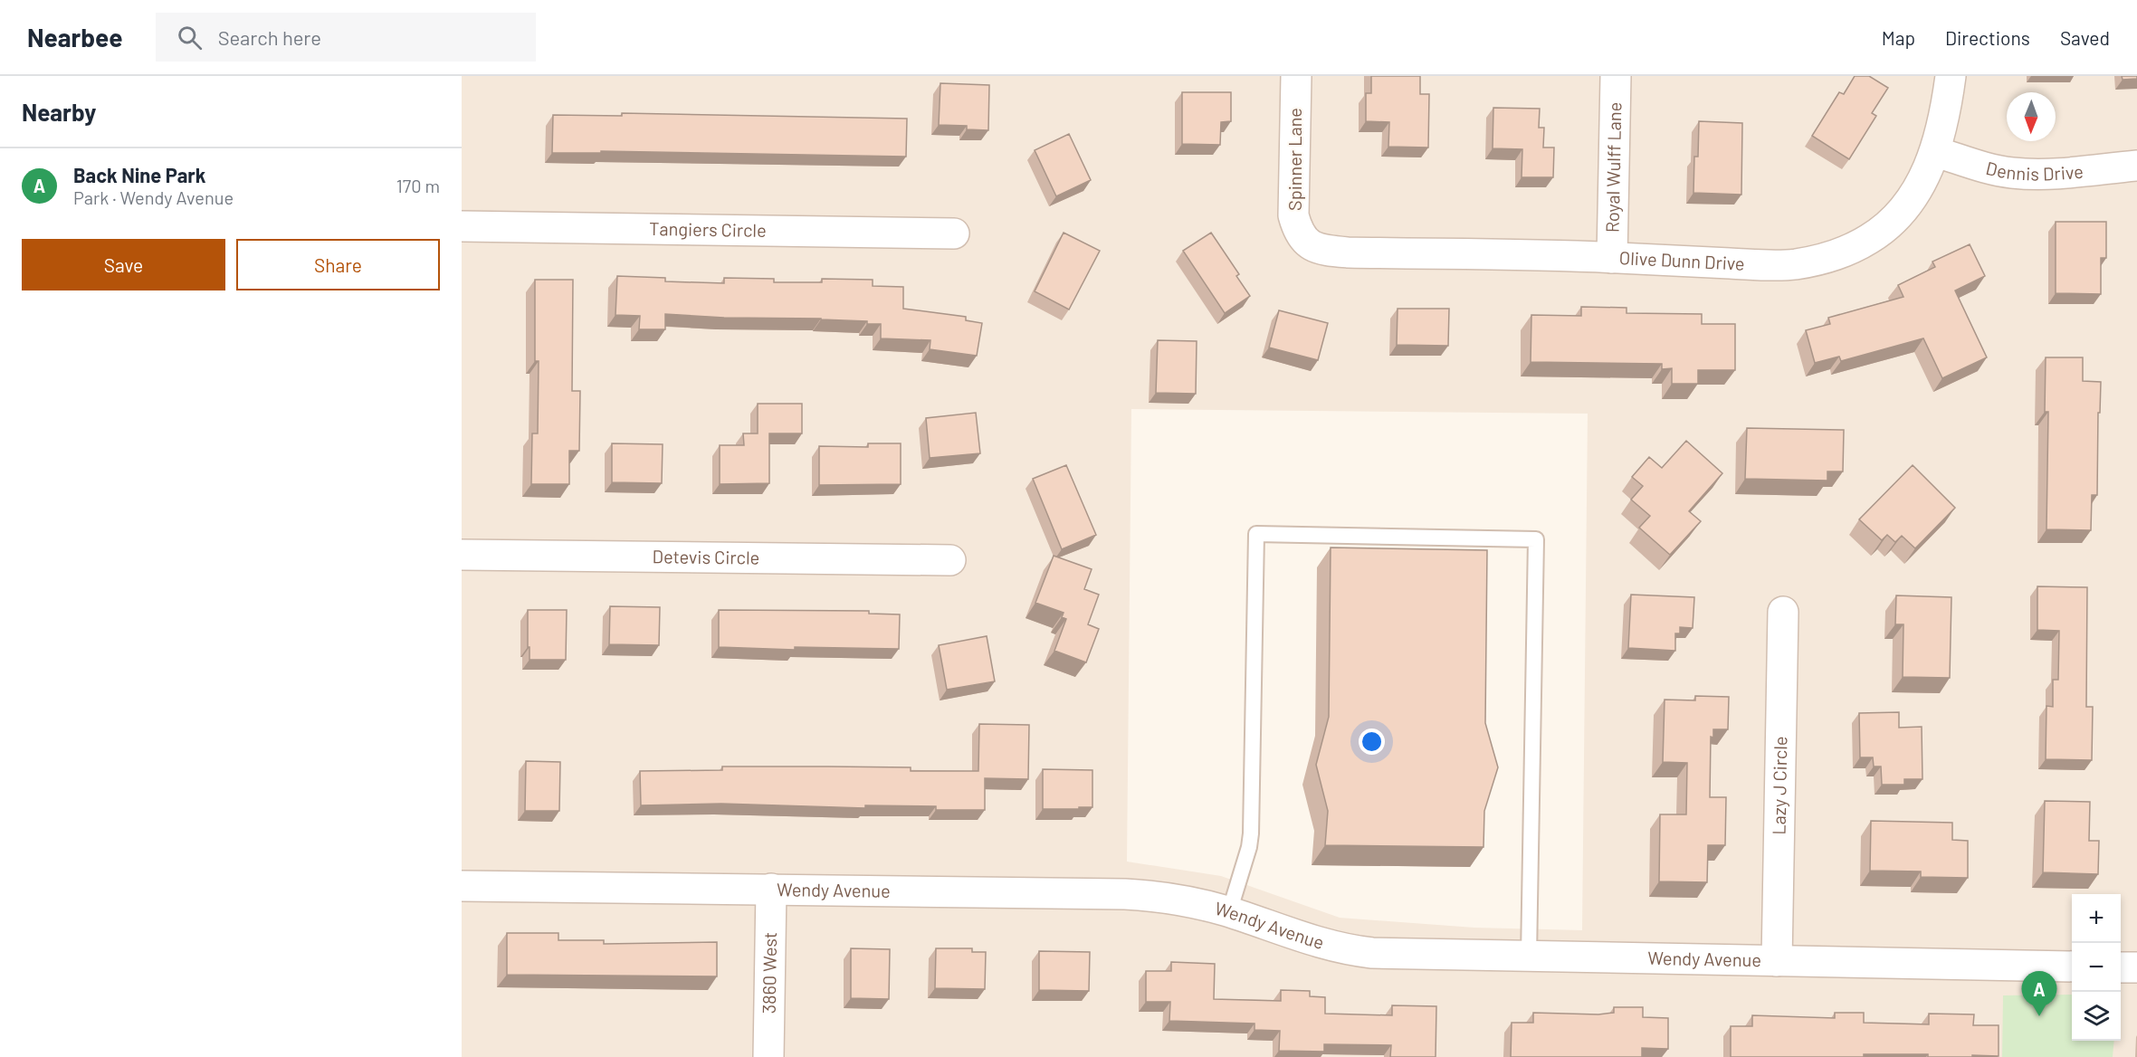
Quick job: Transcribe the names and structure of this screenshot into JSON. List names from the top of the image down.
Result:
{
  "streets": {
    "street": [
      "Spinner Lane",
      "Royal Wulff Lane",
      "Dennis Drive",
      "Tangiers Circle",
      "Olive Dunn Drive",
      "Detevis Circle",
      "Lazy J Circle",
      "Wendy Avenue",
      "3860 West"
    ]
  },
  "crossings": [
    ["Spinner Lane", "Olive Dunn Drive"],
    ["Royal Wulff Lane", "Olive Dunn Drive"],
    ["Dennis Drive", "Olive Dunn Drive"],
    ["Lazy J Circle", "Wendy Avenue"],
    ["Wendy Avenue", "3860 West"]
  ],
  "north": "bottom",
  "page": {
    "header": "Nearbee",
    "search": "Search here",
    "nav": ["Map", "Directions", "Saved"],
    "heading": "Nearby",
    "list": [
      {
        "mark": "A",
        "name": "Back Nine Park",
        "note": "Park · Wendy Avenue",
        "value": "170 m"
      }
    ],
    "buttons": ["Save", "Share"],
    "map_buttons": ["+", "−"],
    "pins": "A"
  }
}
